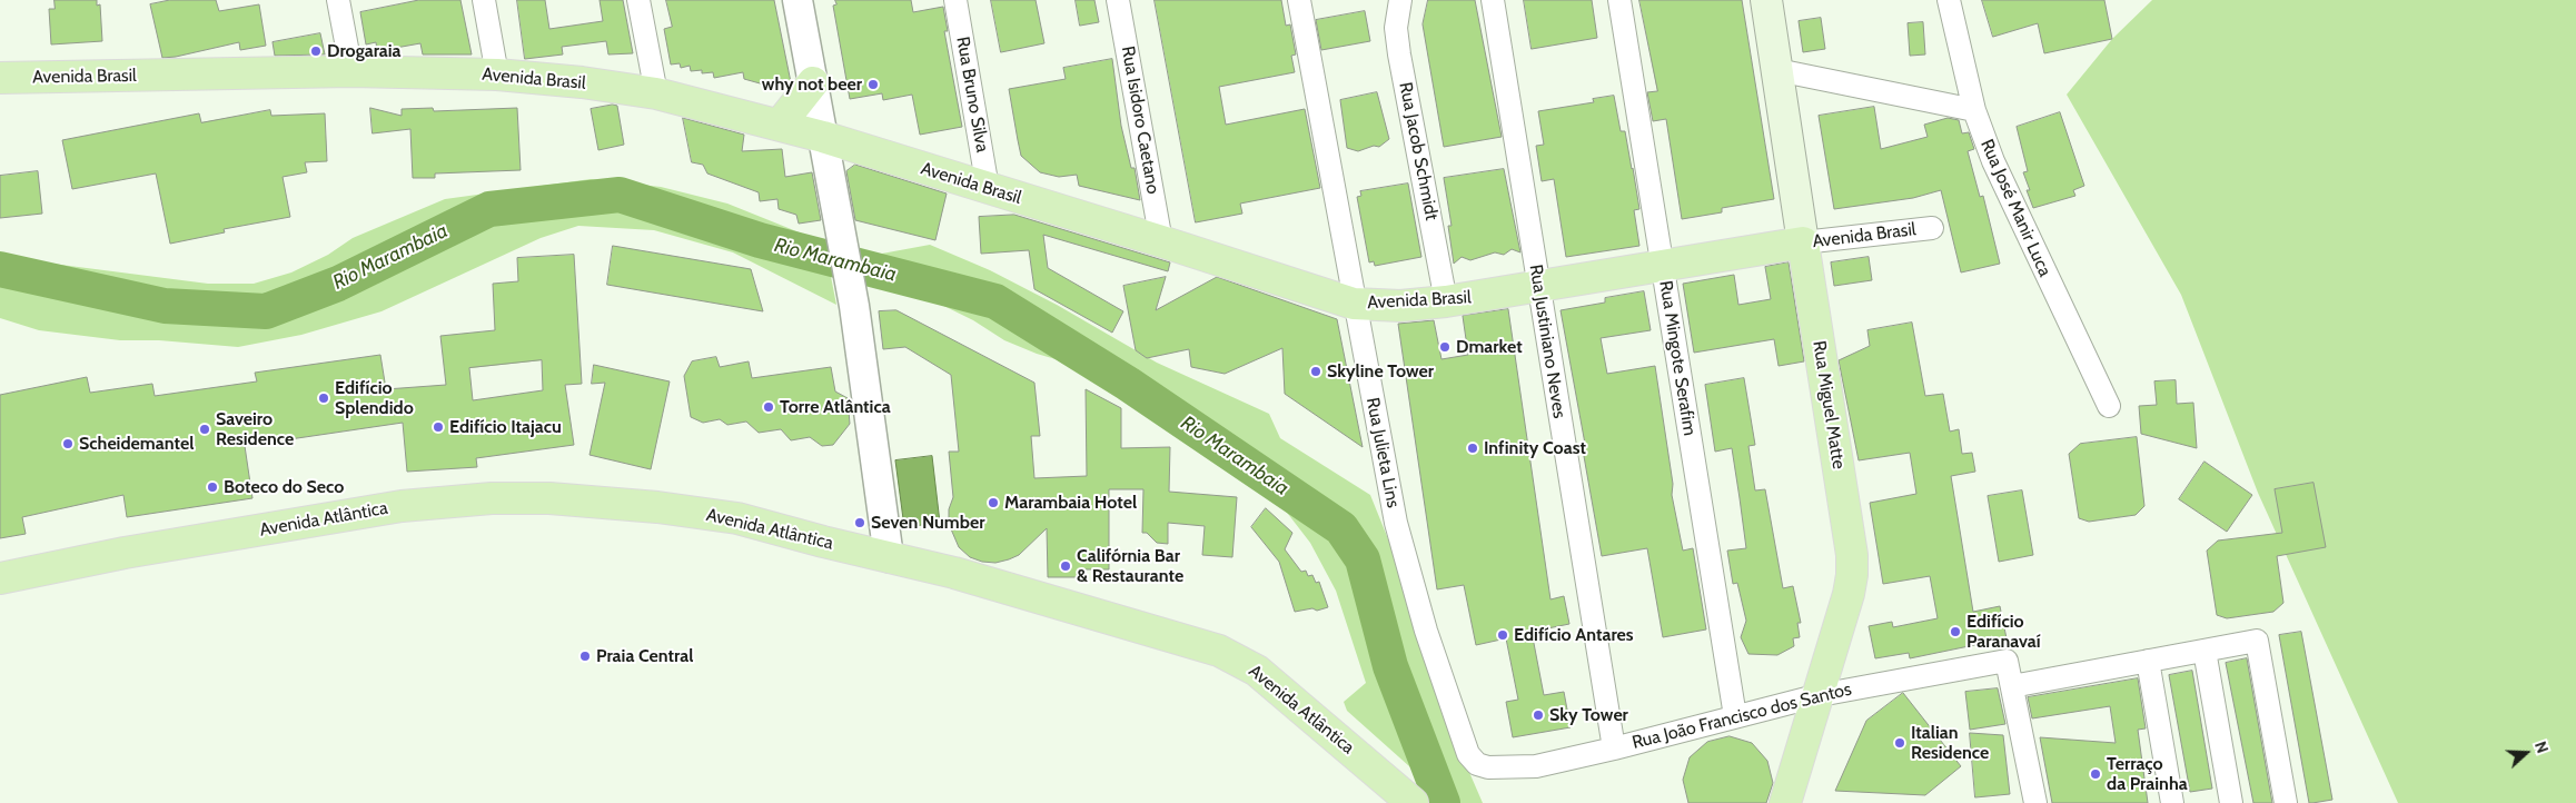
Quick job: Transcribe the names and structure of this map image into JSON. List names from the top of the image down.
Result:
{
  "streets": {
    "main road": ["Avenida Brasil", "Rua Miguel Matte", "Avenida Atlântica"],
    "street": [
      "Rua Bruno Silva",
      "Rua Isidoro Caetano",
      "Rua Jacob Schmidt",
      "Rua José Manir Luca",
      "Rua Justiniano Neves",
      "Rua Mingote Serafim",
      "Rua Julieta Lins",
      "Rua João Francisco dos Santos"
    ]
  },
  "crossings": [
    ["Avenida Brasil", "Rua Bruno Silva"],
    ["Avenida Brasil", "Rua Isidoro Caetano"],
    ["Avenida Brasil", "Rua Jacob Schmidt"],
    ["Avenida Brasil", "Rua Justiniano Neves"],
    ["Avenida Brasil", "Rua Mingote Serafim"],
    ["Avenida Brasil", "Rua Miguel Matte"],
    ["Avenida Brasil", "Rua Julieta Lins"],
    ["Rua Justiniano Neves", "Rua João Francisco dos Santos"],
    ["Rua Mingote Serafim", "Rua João Francisco dos Santos"],
    ["Rua Miguel Matte", "Rua João Francisco dos Santos"],
    ["Rua Julieta Lins", "Rua João Francisco dos Santos"]
  ],
  "water": ["Rio Marambaia"],
  "places": [
    "Drogaraia",
    "why not beer",
    "Dmarket",
    "Skyline Tower",
    "Edifício Splendido",
    "Torre Atlântica",
    "Edifício Itajacu",
    "Saveiro Residence",
    "Scheidemantel",
    "Infinity Coast",
    "Boteco do Seco",
    "Marambaia Hotel",
    "Seven Number",
    "Califórnia Bar & Restaurante",
    "Edifício Paranavaí",
    "Edifício Antares",
    "Praia Central",
    "Sky Tower",
    "Italian Residence",
    "Terraço da Prainha"
  ],
  "north": "right"
}
